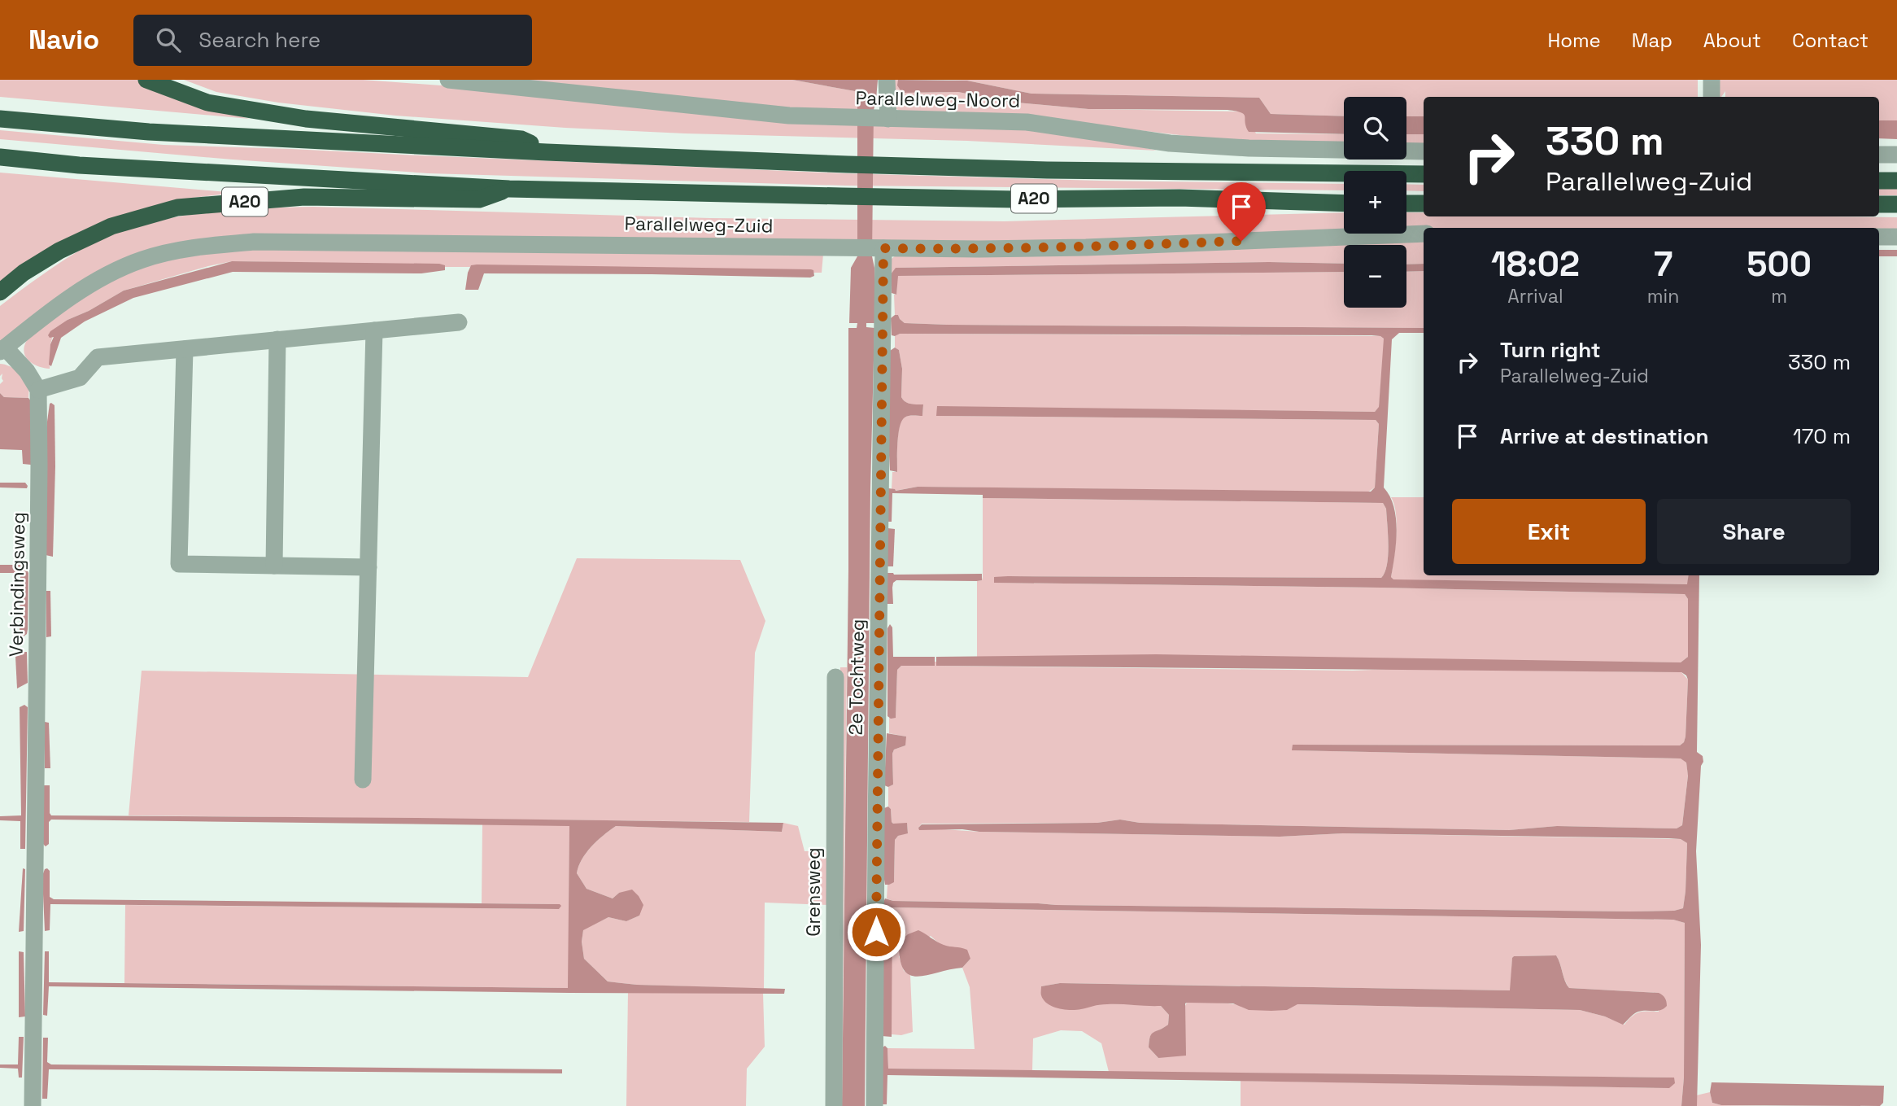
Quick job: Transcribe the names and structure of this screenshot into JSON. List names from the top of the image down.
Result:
{
  "streets": {
    "highway": ["A20"],
    "street": [
      "Parallelweg-Noord",
      "Parallelweg-Zuid",
      "Verbindingsweg",
      "2e Tochtweg",
      "Grensweg"
    ]
  },
  "crossings": [
    ["Parallelweg-Zuid", "2e Tochtweg"]
  ],
  "page": {
    "header": "Navio",
    "search": "Search here",
    "nav": [
      "Home",
      "Map",
      "About",
      "Contact"
    ],
    "map_buttons": ["+", "−"],
    "turn": ["330 m", "Parallelweg-Zuid"],
    "eta": [
      "18:02",
      "Arrival",
      "7",
      "min",
      "500",
      "m"
    ],
    "list": [
      {
        "name": "Turn right",
        "note": "Parallelweg-Zuid",
        "value": "330 m"
      },
      {
        "name": "Arrive at destination",
        "value": "170 m"
      }
    ],
    "buttons": ["Exit", "Share"]
  }
}
